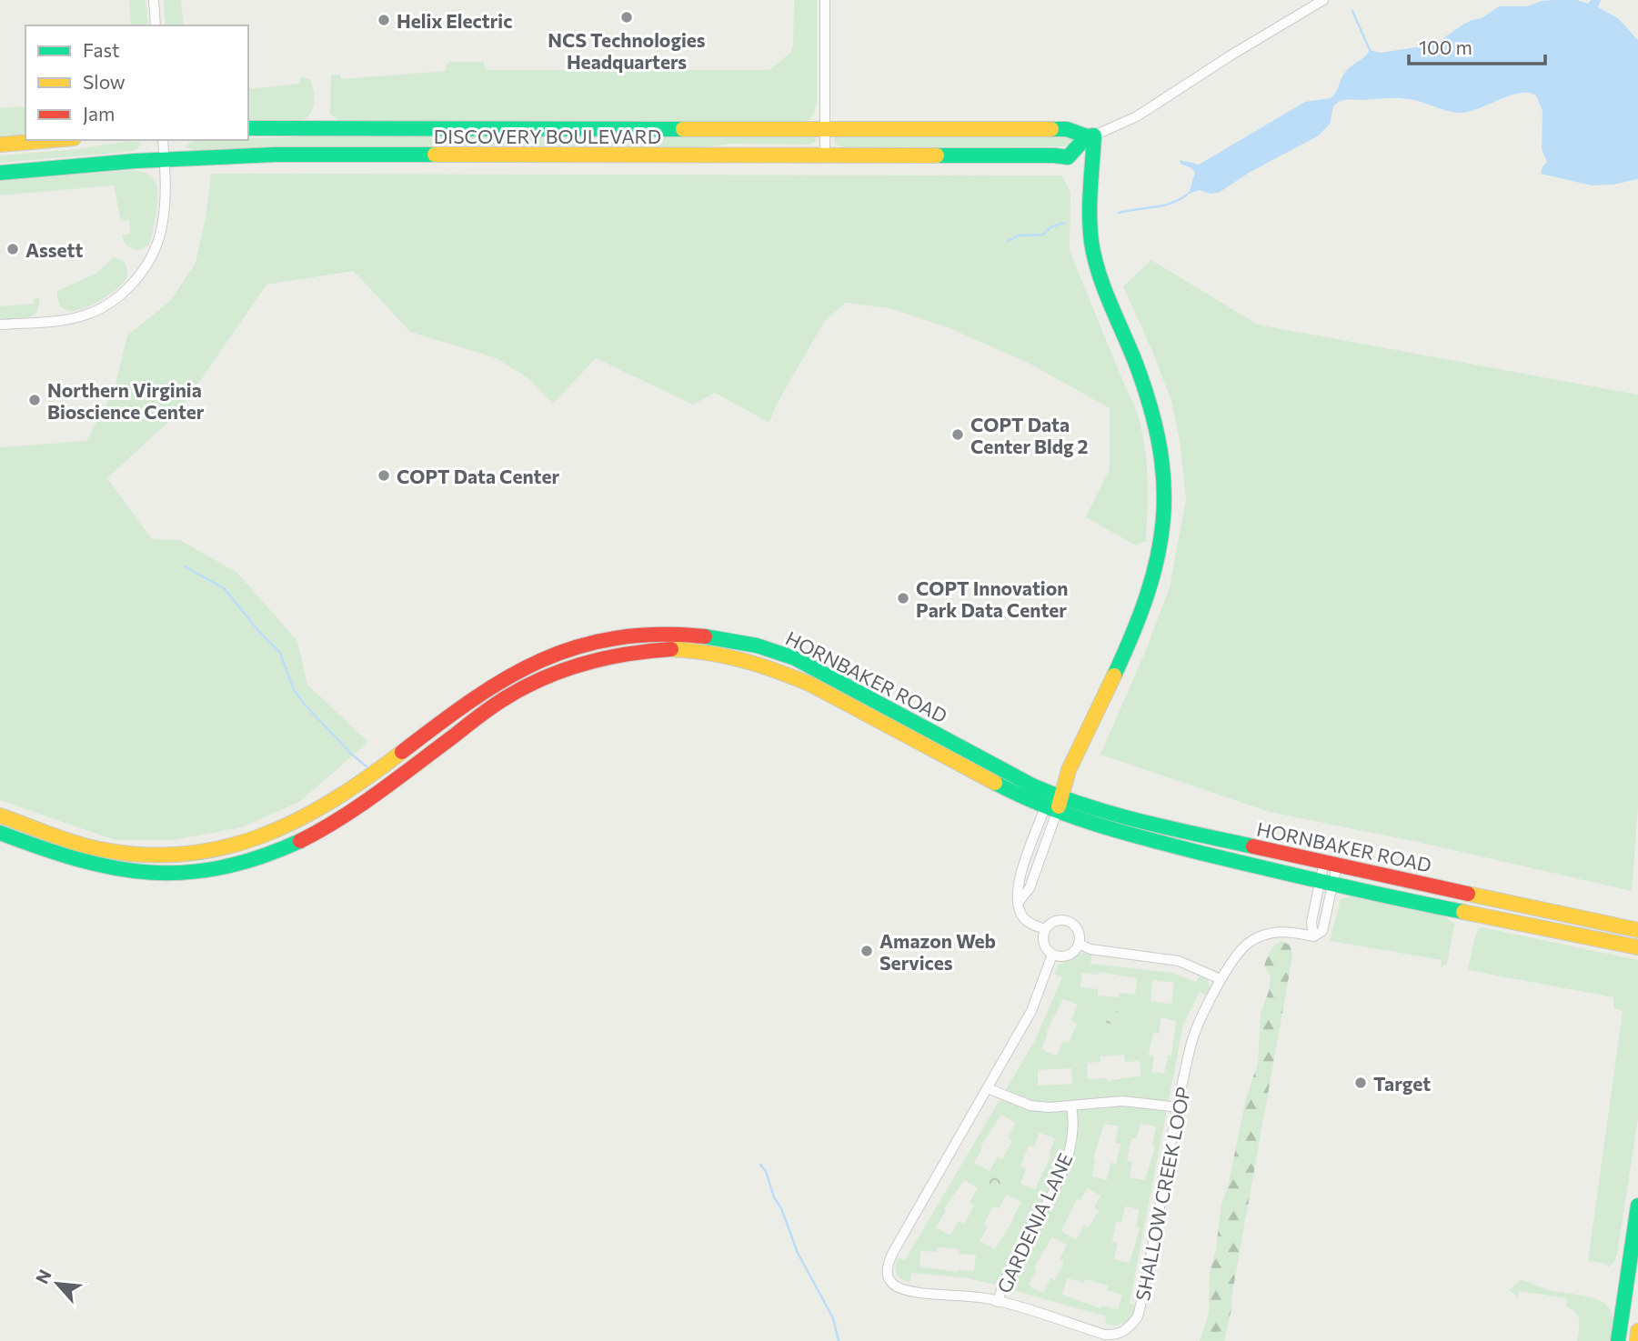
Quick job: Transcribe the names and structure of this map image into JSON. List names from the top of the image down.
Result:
{
  "streets": {
    "main road": ["DISCOVERY BOULEVARD", "HORNBAKER ROAD"],
    "street": ["SHALLOW CREEK LOOP", "GARDENIA LANE"]
  },
  "crossings": [
    ["HORNBAKER ROAD", "SHALLOW CREEK LOOP"],
    ["SHALLOW CREEK LOOP", "GARDENIA LANE"]
  ],
  "places": [
    "NCS Technologies Headquarters",
    "Helix Electric",
    "Assett",
    "Northern Virginia Bioscience Center",
    "COPT Data Center Bldg 2",
    "COPT Data Center",
    "COPT Innovation Park Data Center",
    "Amazon Web Services",
    "Target"
  ],
  "legend": ["Fast", "Slow", "Jam"],
  "scale_bar": "100 m",
  "north": "top left"
}
